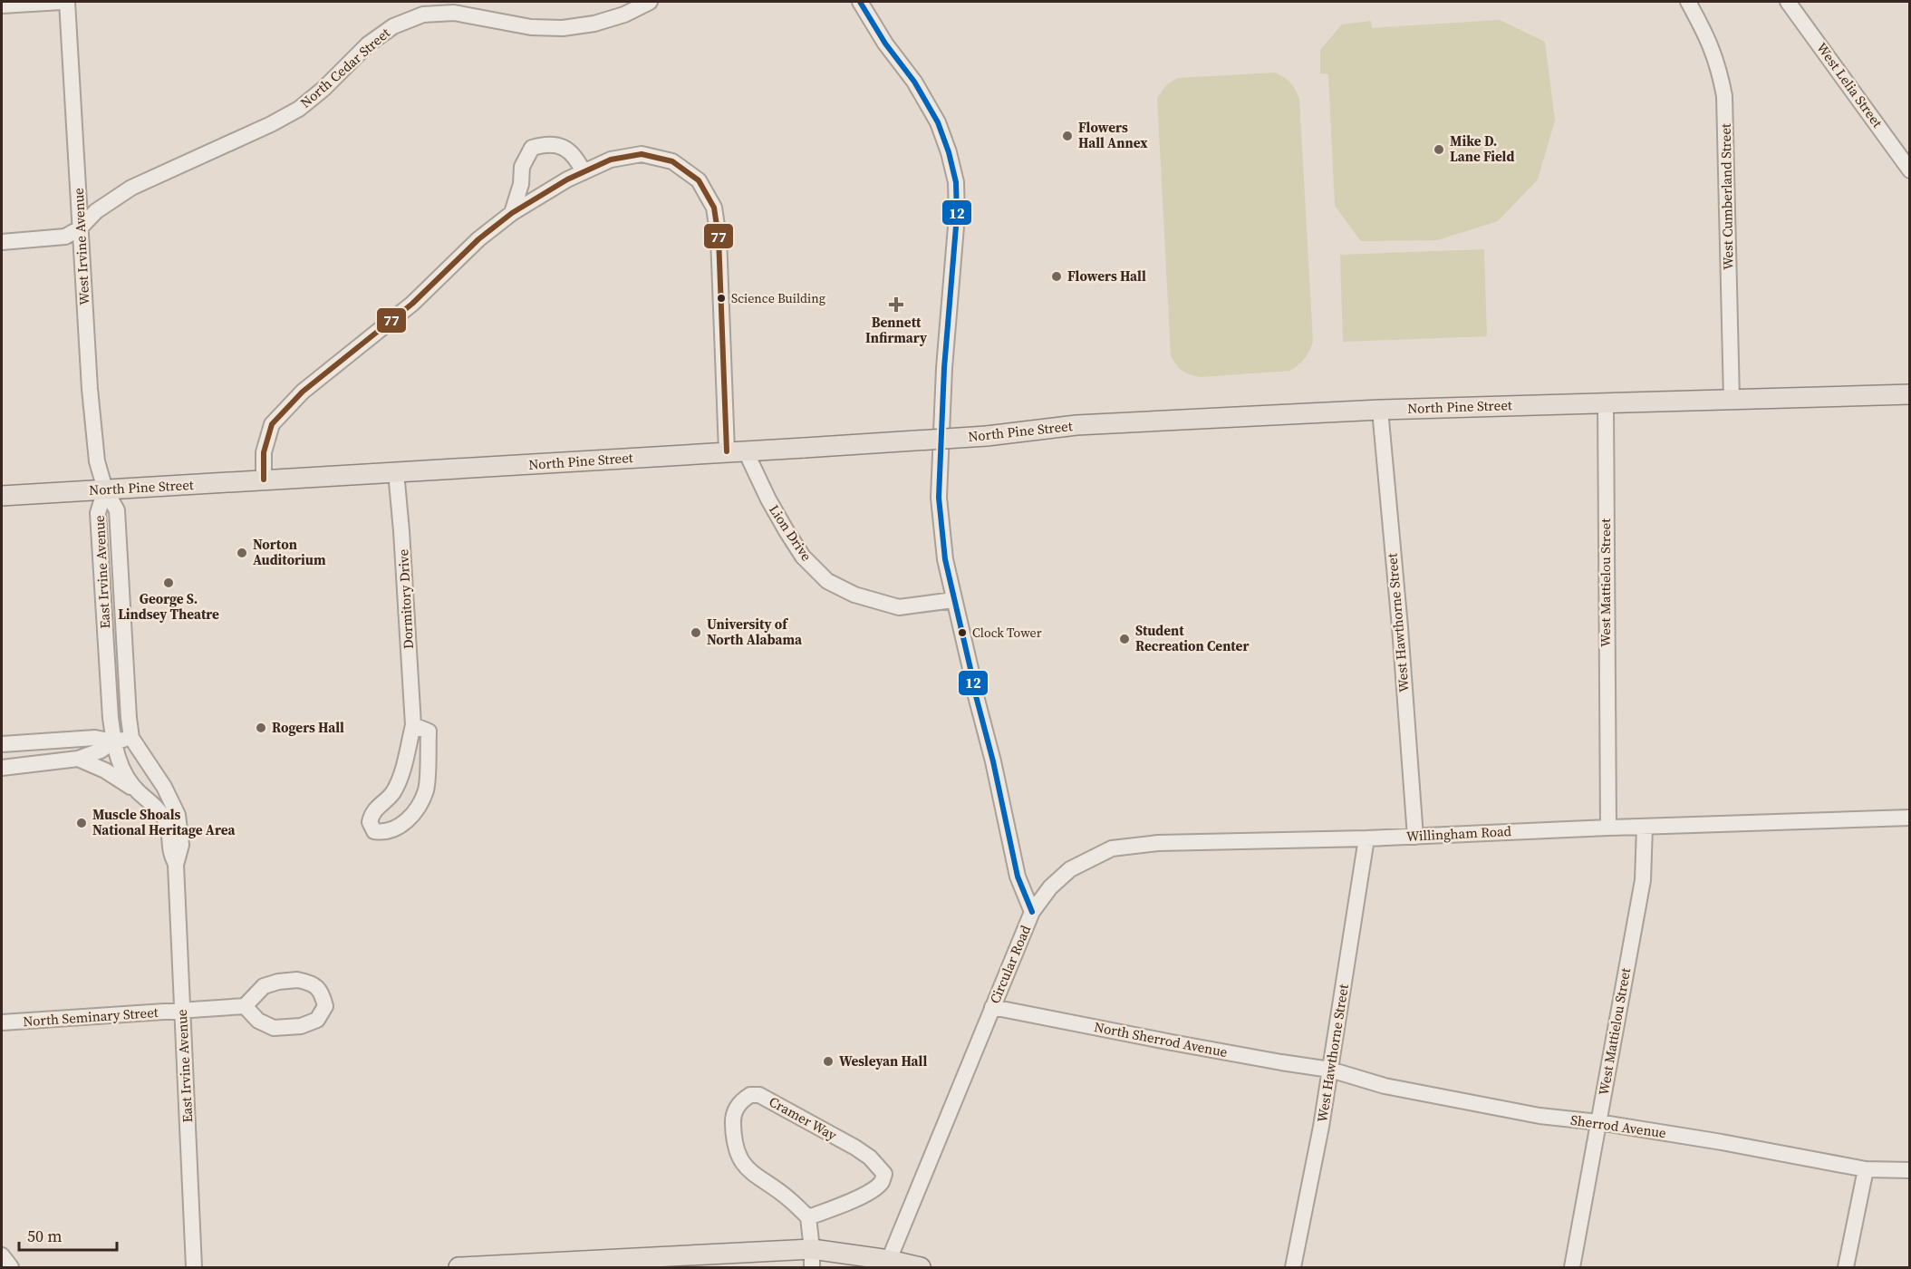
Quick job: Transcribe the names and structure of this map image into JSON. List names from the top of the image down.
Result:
{
  "streets": {
    "main road": ["North Pine Street"],
    "street": [
      "North Cedar Street",
      "West Lelia Street",
      "West Cumberland Street",
      "West Irvine Avenue",
      "Lion Drive",
      "East Irvine Avenue",
      "West Mattielou Street",
      "Dormitory Drive",
      "West Hawthorne Street",
      "Willingham Road",
      "Circular Road",
      "North Seminary Street",
      "North Sherrod Avenue",
      "Cramer Way",
      "Sherrod Avenue"
    ]
  },
  "crossings": [
    ["North Cedar Street", "West Irvine Avenue"],
    ["West Cumberland Street", "North Pine Street"],
    ["West Irvine Avenue", "North Pine Street"],
    ["West Irvine Avenue", "East Irvine Avenue"],
    ["North Pine Street", "Lion Drive"],
    ["North Pine Street", "East Irvine Avenue"],
    ["North Pine Street", "West Mattielou Street"],
    ["North Pine Street", "Dormitory Drive"],
    ["North Pine Street", "West Hawthorne Street"],
    ["Lion Drive", "Circular Road"],
    ["East Irvine Avenue", "North Seminary Street"],
    ["West Mattielou Street", "Willingham Road"],
    ["West Mattielou Street", "Sherrod Avenue"],
    ["West Hawthorne Street", "Willingham Road"],
    ["West Hawthorne Street", "North Sherrod Avenue"],
    ["West Hawthorne Street", "Sherrod Avenue"],
    ["Willingham Road", "Circular Road"],
    ["Circular Road", "North Sherrod Avenue"],
    ["North Sherrod Avenue", "Sherrod Avenue"]
  ],
  "places": {
    "other": [
      "Flowers Hall Annex",
      "Mike D. Lane Field",
      "Flowers Hall",
      "Science Building",
      "Norton Auditorium",
      "George S. Lindsey Theatre",
      "University of North Alabama",
      "Clock Tower",
      "Student Recreation Center",
      "Rogers Hall",
      "Muscle Shoals National Heritage Area",
      "Wesleyan Hall"
    ],
    "health": ["Bennett Infirmary"]
  },
  "lines": ["transit line 12", "transit line 77"],
  "scale_bar": "50 m"
}
